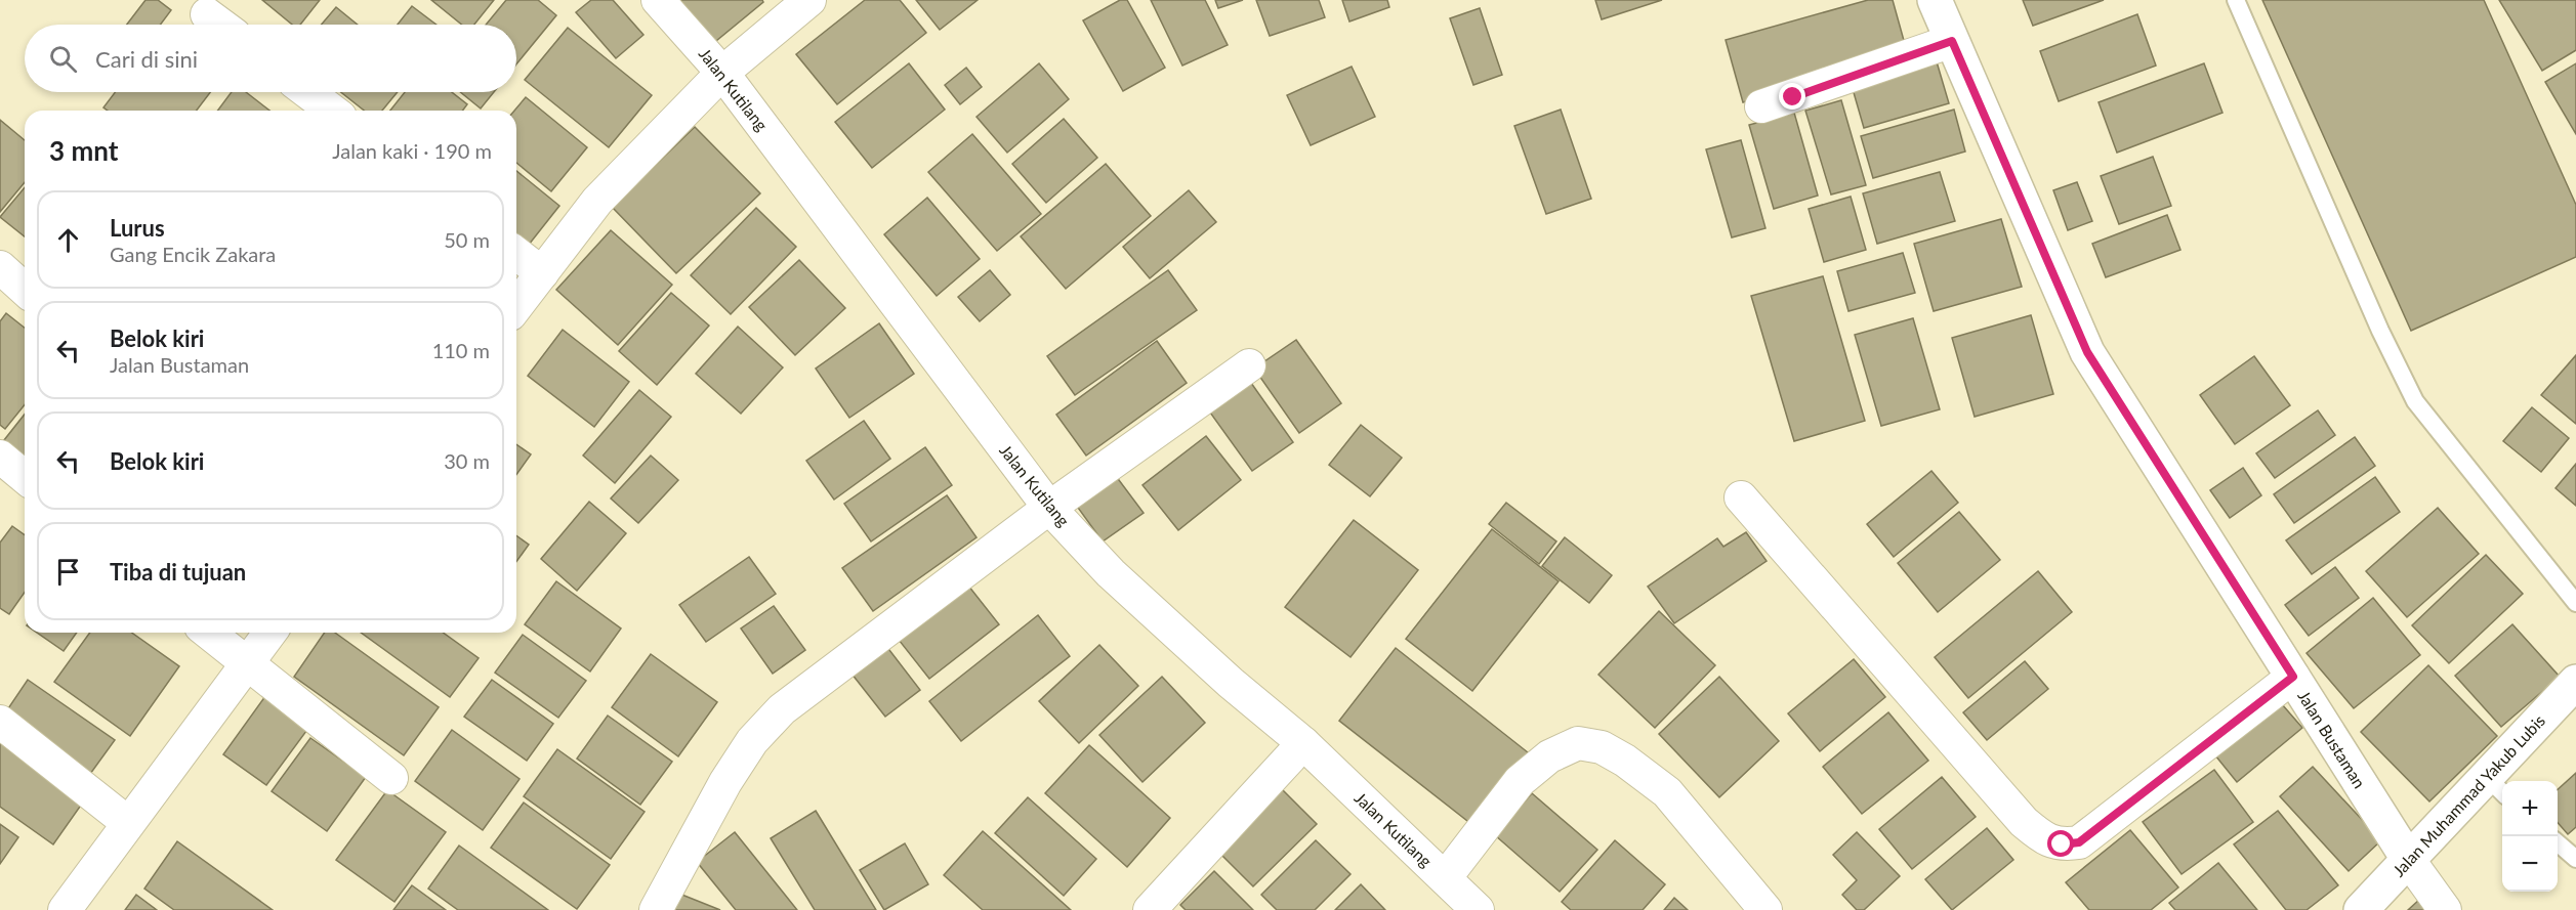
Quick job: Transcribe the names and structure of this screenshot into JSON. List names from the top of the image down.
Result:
{
  "streets": {
    "main road": ["Jalan Bustaman", "Jalan Muhammad Yakub Lubis"],
    "street": ["Jalan Kutilang"]
  },
  "crossings": [
    ["Jalan Bustaman", "Jalan Muhammad Yakub Lubis"]
  ],
  "page": {
    "search": "Cari di sini",
    "heading": ["3 mnt", "Jalan kaki · 190 m"],
    "list": [
      ["Lurus", "Gang Encik Zakara", "50 m"],
      ["Belok kiri", "Jalan Bustaman", "110 m"],
      ["Belok kiri", "30 m"],
      "Tiba di tujuan"
    ],
    "map_buttons": ["+", "−"]
  }
}
